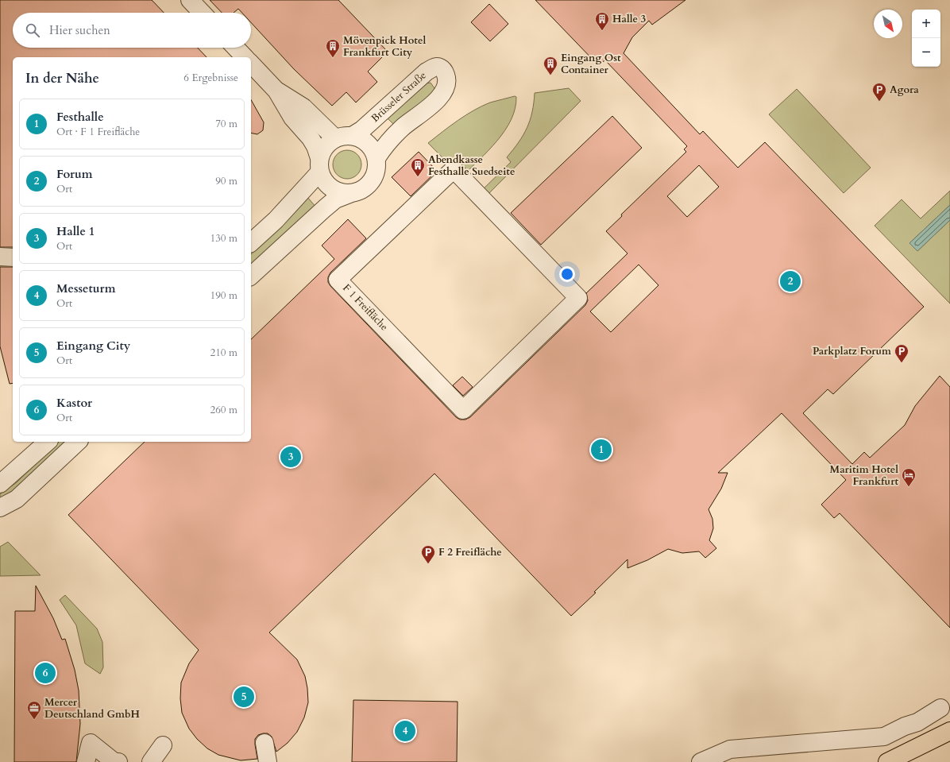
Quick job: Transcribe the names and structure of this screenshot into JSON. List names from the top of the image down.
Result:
{
  "streets": {
    "street": ["Brüsseler Straße", "F 1 Freifläche"]
  },
  "places": {
    "building": [
      "Halle 3",
      "Mövenpick Hotel Frankfurt City",
      "Eingang Ost Container",
      "Abendkasse Festhalle Suedseite"
    ],
    "parking": ["Agora", "Parkplatz Forum", "F 2 Freifläche"],
    "hotel": ["Maritim Hotel Frankfurt"],
    "office": ["Mercer Deutschland GmbH"]
  },
  "north": "bottom right",
  "page": {
    "map_buttons": ["+", "−"],
    "search": "Hier suchen",
    "heading": ["In der Nähe", "6 Ergebnisse"],
    "list": [
      {
        "mark": "1",
        "name": "Festhalle",
        "note": "Ort · F 1 Freifläche",
        "value": "70 m"
      },
      {
        "mark": "2",
        "name": "Forum",
        "note": "Ort",
        "value": "90 m"
      },
      {
        "mark": "3",
        "name": "Halle 1",
        "note": "Ort",
        "value": "130 m"
      },
      {
        "mark": "4",
        "name": "Messeturm",
        "note": "Ort",
        "value": "190 m"
      },
      {
        "mark": "5",
        "name": "Eingang City",
        "note": "Ort",
        "value": "210 m"
      },
      {
        "mark": "6",
        "name": "Kastor",
        "note": "Ort",
        "value": "260 m"
      }
    ],
    "pins": [
      "2",
      "1",
      "3",
      "6",
      "5",
      "4"
    ]
  }
}
